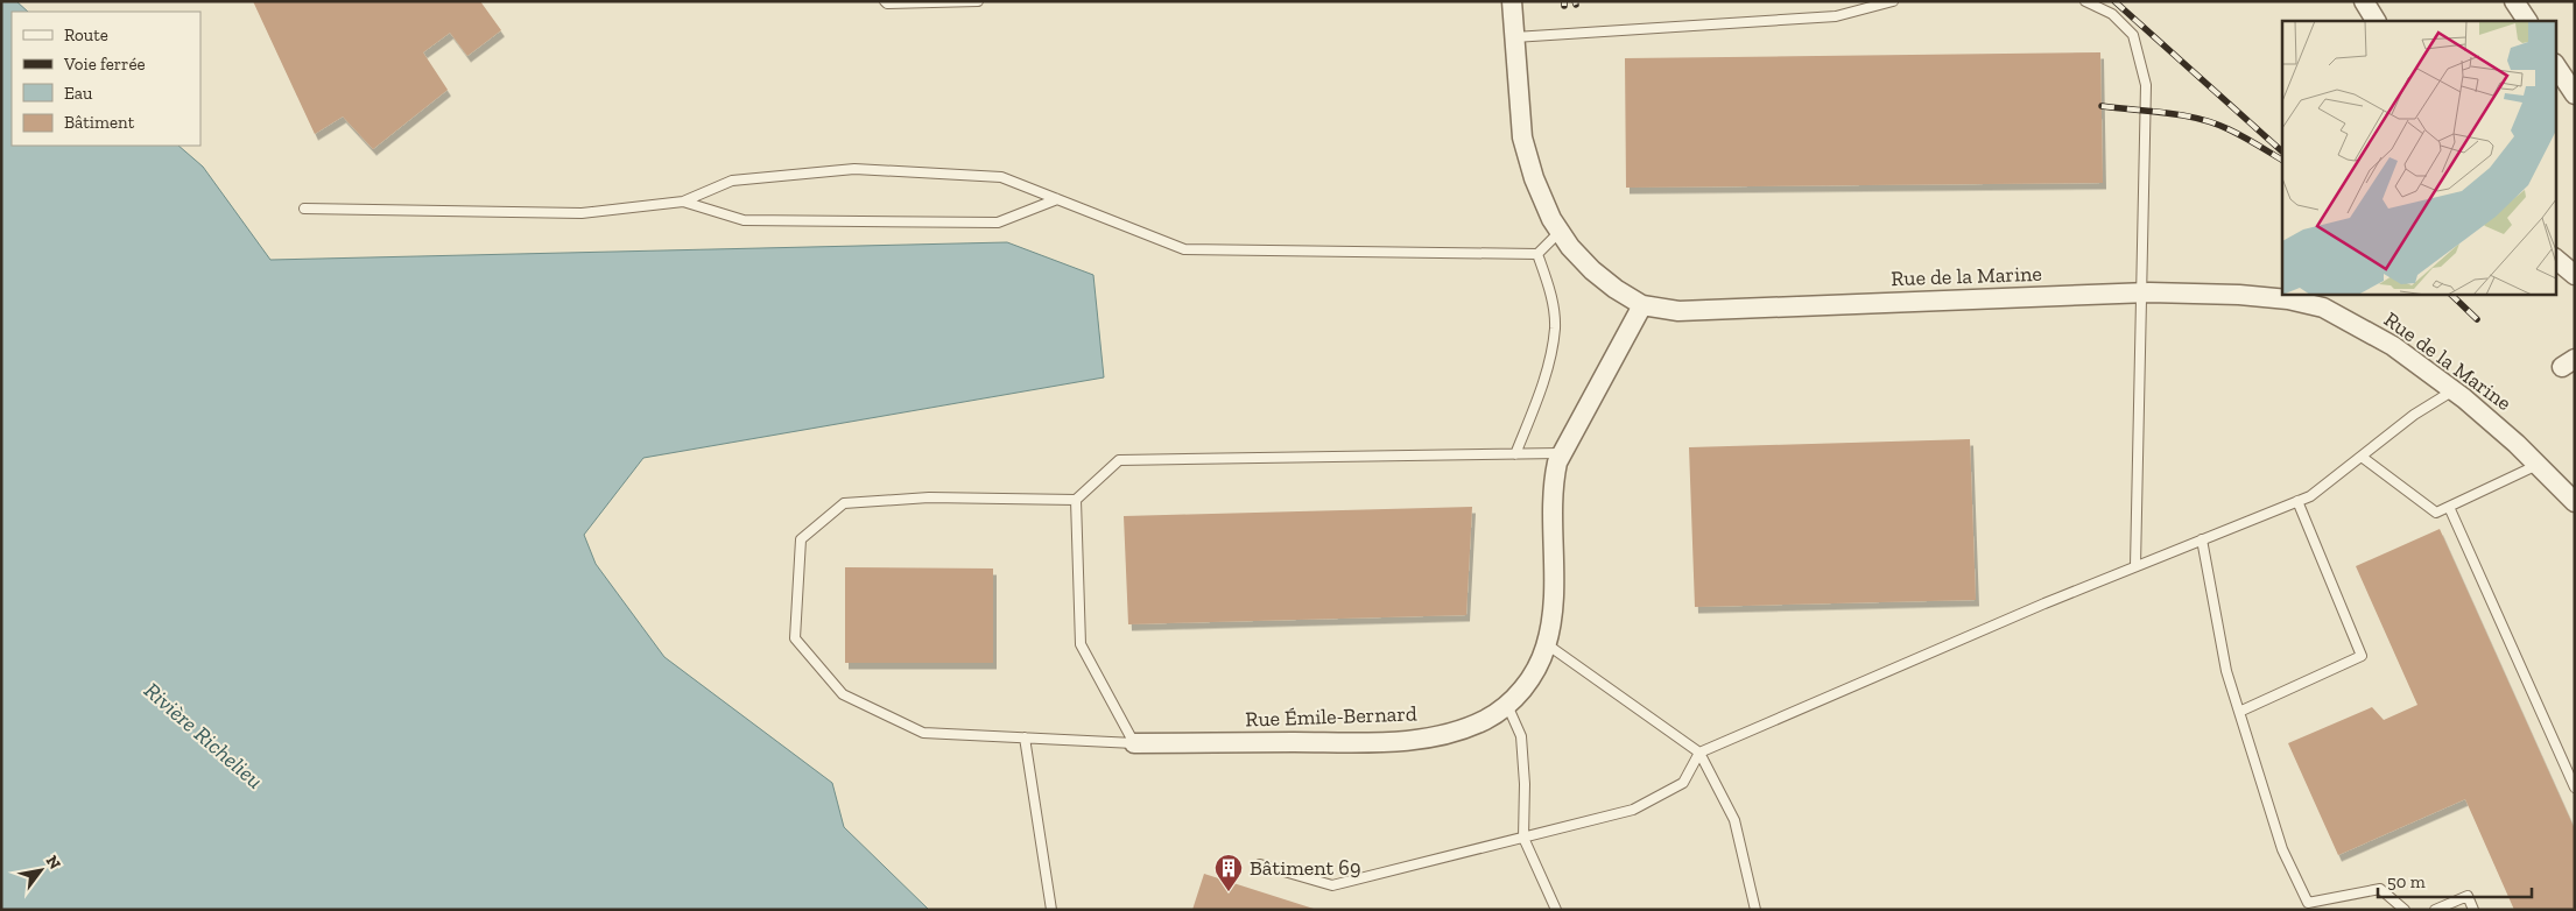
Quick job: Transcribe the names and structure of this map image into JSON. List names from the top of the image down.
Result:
{
  "streets": {
    "street": ["Rue de la Marine", "Rue Émile-Bernard"]
  },
  "crossings": [
    ["Rue de la Marine", "Rue Émile-Bernard"]
  ],
  "water": ["Rivière Richelieu"],
  "places": {
    "building": ["Bâtiment 69"]
  },
  "legend": [
    "Route",
    "Voie ferrée",
    "Eau",
    "Bâtiment"
  ],
  "scale_bar": "50 m",
  "north": "top right"
}
